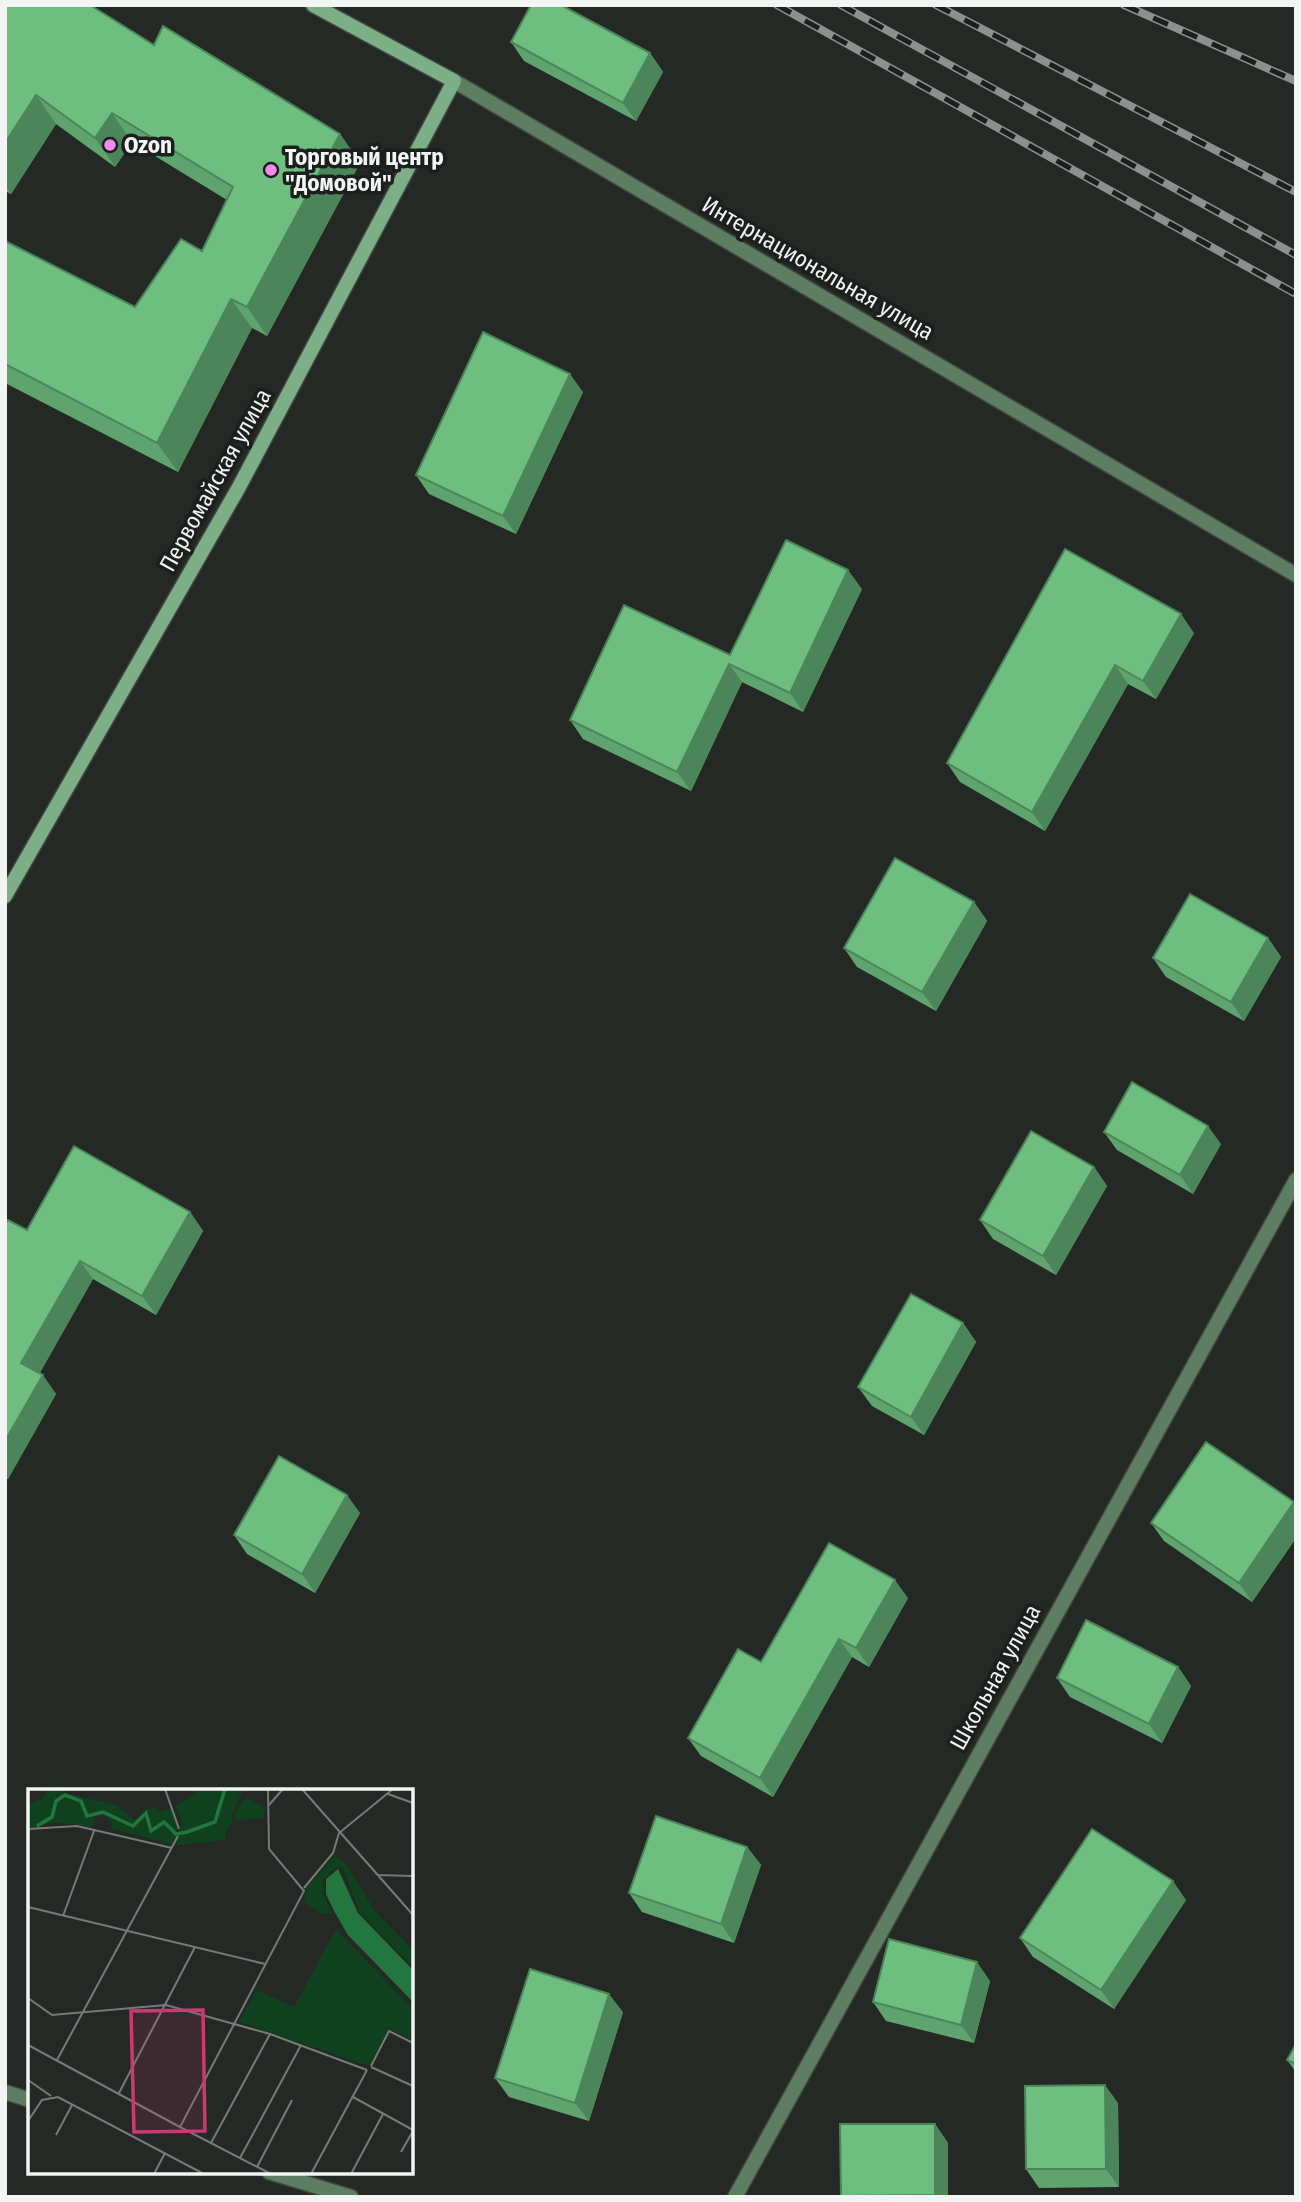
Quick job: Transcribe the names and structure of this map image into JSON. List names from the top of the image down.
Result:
{
  "streets": {
    "main road": ["Интернациональная улица", "Первомайская улица"],
    "street": ["Школьная улица"]
  },
  "crossings": [
    ["Интернациональная улица", "Первомайская улица"]
  ],
  "places": ["Ozon", "Торговый центр \"Домовой\""]
}
